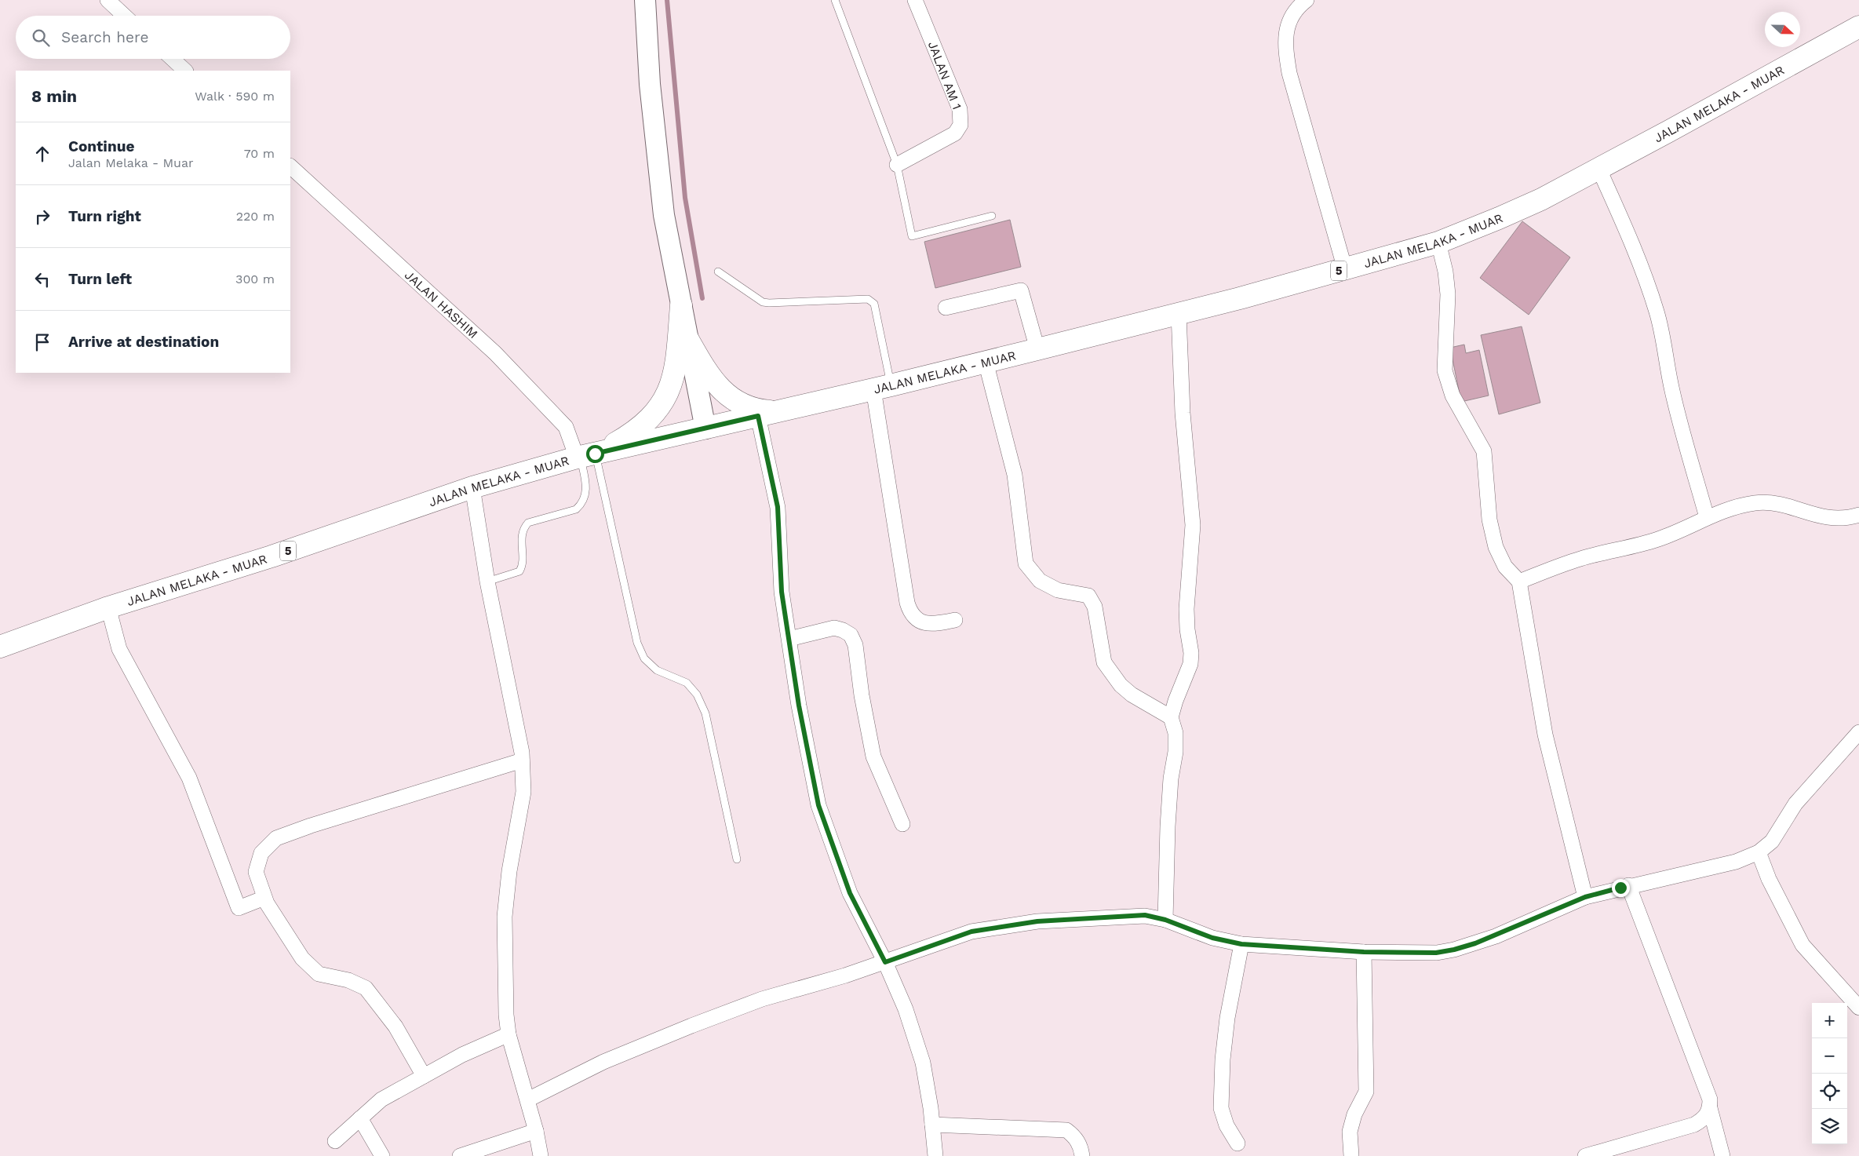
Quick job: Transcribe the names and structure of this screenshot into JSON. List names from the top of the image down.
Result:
{
  "streets": {
    "main road": ["JALAN MELAKA - MUAR", "5"],
    "street": ["JALAN AM 1", "JALAN HASHIM"]
  },
  "crossings": [
    ["JALAN MELAKA - MUAR", "JALAN HASHIM"]
  ],
  "north": "right",
  "page": {
    "search": "Search here",
    "heading": ["8 min", "Walk · 590 m"],
    "list": [
      ["Continue", "Jalan Melaka - Muar", "70 m"],
      ["Turn right", "220 m"],
      ["Turn left", "300 m"],
      "Arrive at destination"
    ],
    "map_buttons": ["+", "−"]
  }
}
